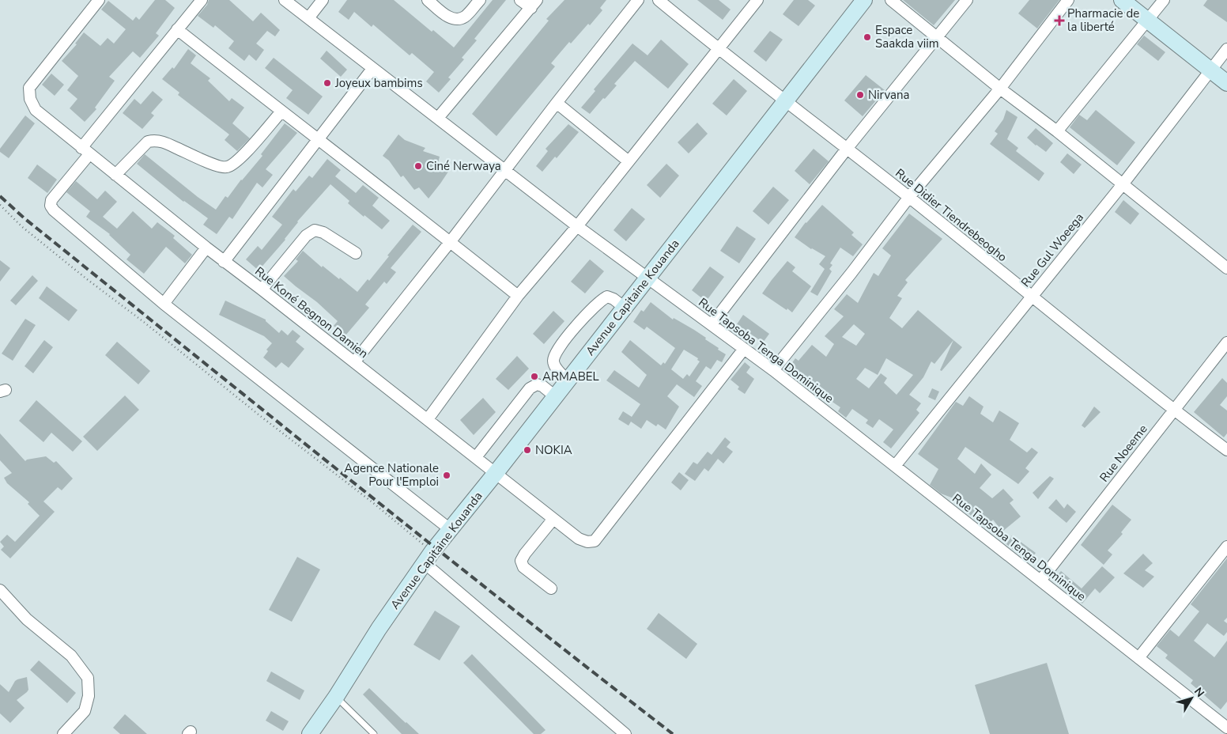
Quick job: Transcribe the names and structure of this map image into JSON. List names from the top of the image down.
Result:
{
  "streets": {
    "street": [
      "Rue Didier Tiendrebeogho",
      "Rue Gul Woeega",
      "Avenue Capitaine Kouanda",
      "Rue Koné Begnon Damien",
      "Rue Tapsoba Tenga Dominique",
      "Rue Noeeme"
    ]
  },
  "crossings": [
    ["Rue Didier Tiendrebeogho", "Rue Gul Woeega"],
    ["Rue Didier Tiendrebeogho", "Avenue Capitaine Kouanda"],
    ["Rue Didier Tiendrebeogho", "Rue Noeeme"],
    ["Rue Gul Woeega", "Rue Tapsoba Tenga Dominique"],
    ["Avenue Capitaine Kouanda", "Rue Koné Begnon Damien"],
    ["Avenue Capitaine Kouanda", "Rue Tapsoba Tenga Dominique"],
    ["Rue Koné Begnon Damien", "Rue Tapsoba Tenga Dominique"],
    ["Rue Tapsoba Tenga Dominique", "Rue Noeeme"]
  ],
  "places": {
    "health": ["Pharmacie de la liberté"],
    "other": [
      "Espace Saakda viim",
      "Joyeux bambims",
      "Nirvana",
      "Ciné Nerwaya",
      "ARMABEL",
      "NOKIA",
      "Agence Nationale Pour l'Emploi"
    ]
  },
  "north": "top right"
}
